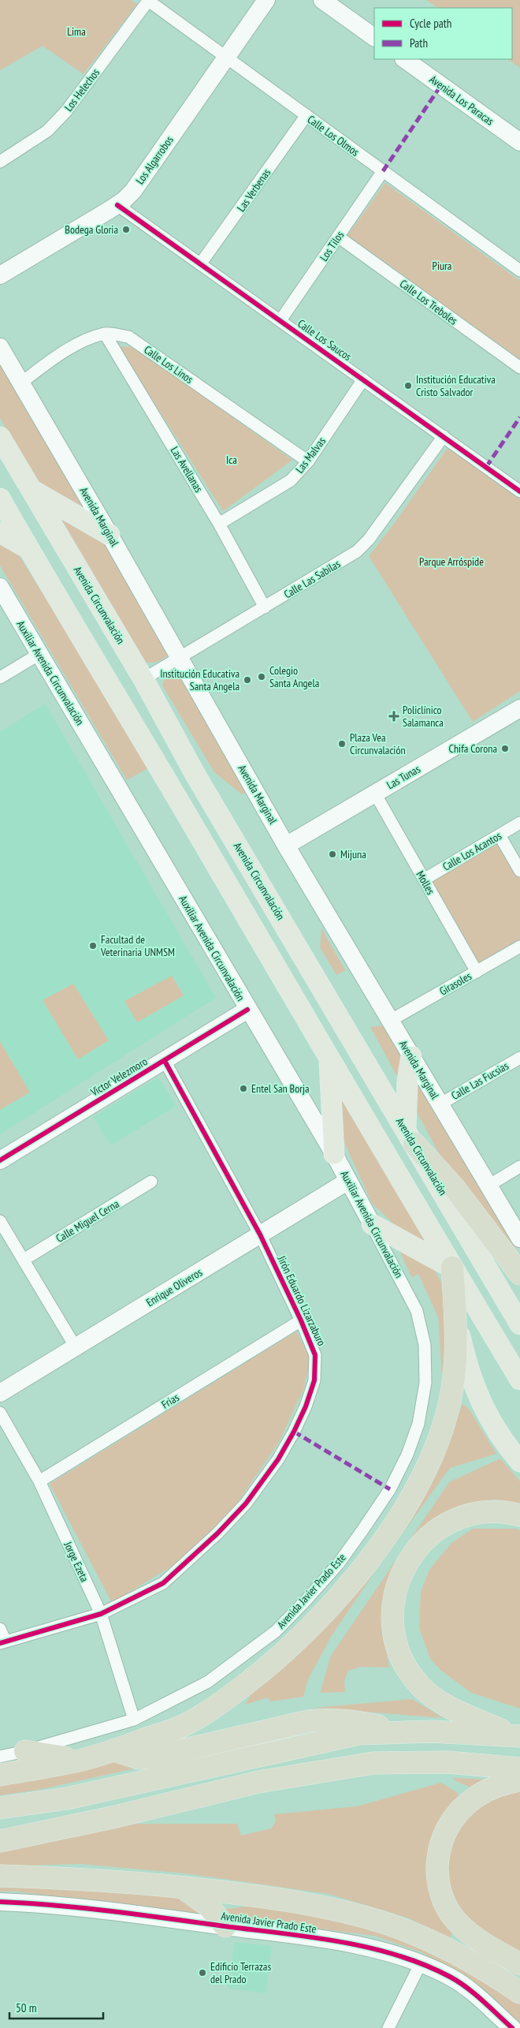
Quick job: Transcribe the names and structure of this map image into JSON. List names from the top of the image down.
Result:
{
  "streets": {
    "main road": ["Avenida Circunvalación"],
    "street": [
      "Los Helechos",
      "Avenida Los Paracas",
      "Calle Los Olmos",
      "Los Algarrobos",
      "Las Verbenas",
      "Los Tilos",
      "Calle Los Treboles",
      "Calle Los Saucos",
      "Calle Los Linos",
      "Las Malvas",
      "Las Avellanas",
      "Avenida Marginal",
      "Calle Las Sabilas",
      "Auxiliar Avenida Circunvalación",
      "Las Tunas",
      "Calle Los Acantos",
      "Molles",
      "Girasoles",
      "Víctor Velezmoro",
      "Calle Las Fucsias",
      "Calle Miguel Cerna",
      "Enrique Oliveros",
      "Jirón Eduardo Lizarzaburo",
      "Frias",
      "Jorge Ezeta",
      "Avenida Javier Prado Este"
    ]
  },
  "crossings": [
    ["Los Helechos", "Calle Los Olmos"],
    ["Calle Los Olmos", "Los Algarrobos"],
    ["Calle Los Olmos", "Las Verbenas"],
    ["Calle Los Olmos", "Los Tilos"],
    ["Los Algarrobos", "Calle Los Saucos"],
    ["Las Verbenas", "Calle Los Saucos"],
    ["Los Tilos", "Calle Los Treboles"],
    ["Los Tilos", "Calle Los Saucos"],
    ["Calle Los Saucos", "Las Malvas"],
    ["Calle Los Saucos", "Calle Las Sabilas"],
    ["Calle Los Linos", "Las Malvas"],
    ["Calle Los Linos", "Las Avellanas"],
    ["Calle Los Linos", "Avenida Marginal"],
    ["Las Malvas", "Las Avellanas"],
    ["Las Avellanas", "Calle Las Sabilas"],
    ["Avenida Marginal", "Calle Las Sabilas"],
    ["Avenida Marginal", "Las Tunas"],
    ["Avenida Marginal", "Girasoles"],
    ["Avenida Marginal", "Calle Las Fucsias"],
    ["Calle Las Sabilas", "Avenida Circunvalación"],
    ["Auxiliar Avenida Circunvalación", "Víctor Velezmoro"],
    ["Auxiliar Avenida Circunvalación", "Enrique Oliveros"],
    ["Auxiliar Avenida Circunvalación", "Avenida Javier Prado Este"],
    ["Las Tunas", "Molles"],
    ["Calle Los Acantos", "Molles"],
    ["Molles", "Girasoles"],
    ["Víctor Velezmoro", "Jirón Eduardo Lizarzaburo"],
    ["Enrique Oliveros", "Jirón Eduardo Lizarzaburo"],
    ["Jirón Eduardo Lizarzaburo", "Frias"],
    ["Jirón Eduardo Lizarzaburo", "Jorge Ezeta"],
    ["Frias", "Jorge Ezeta"],
    ["Jorge Ezeta", "Avenida Javier Prado Este"]
  ],
  "parks": [
    "Lima",
    "Piura",
    "Ica",
    "Parque Arróspide"
  ],
  "places": {
    "other": [
      "Bodega Gloria",
      "Institución Educativa Cristo Salvador",
      "Colegio Santa Angela",
      "Institución Educativa Santa Angela",
      "Plaza Vea Circunvalación",
      "Chifa Corona",
      "Mijuna",
      "Facultad de Veterinaria UNMSM",
      "Entel San Borja",
      "Edificio Terrazas del Prado"
    ],
    "health": ["Policlínico Salamanca"]
  },
  "legend": ["Cycle path", "Path"],
  "scale_bar": "50 m"
}
